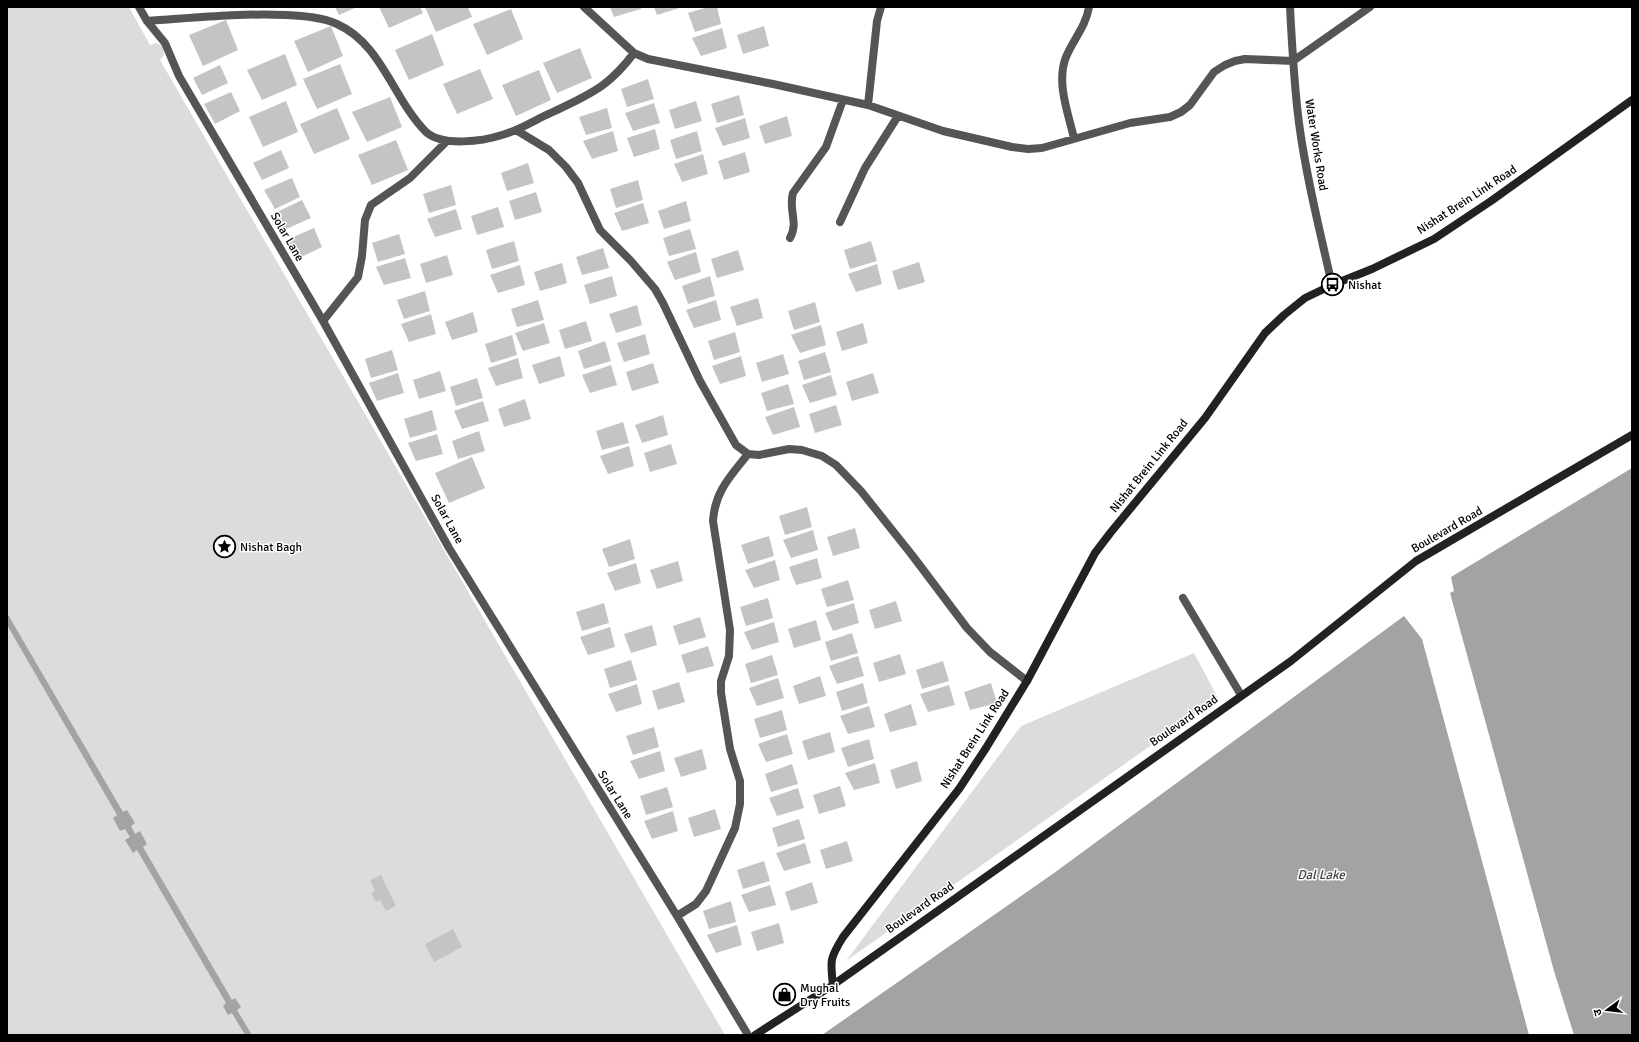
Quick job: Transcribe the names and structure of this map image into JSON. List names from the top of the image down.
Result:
{
  "streets": {
    "street": [
      "Water Works Road",
      "Nishat Brein Link Road",
      "Solar Lane",
      "Boulevard Road"
    ]
  },
  "crossings": [
    ["Water Works Road", "Nishat Brein Link Road"],
    ["Nishat Brein Link Road", "Boulevard Road"]
  ],
  "water": ["Dal Lake"],
  "places": {
    "bus stop": ["Nishat"],
    "place": ["Nishat Bagh"],
    "shop": ["Mughal Dry Fruits"]
  },
  "north": "left"
}
